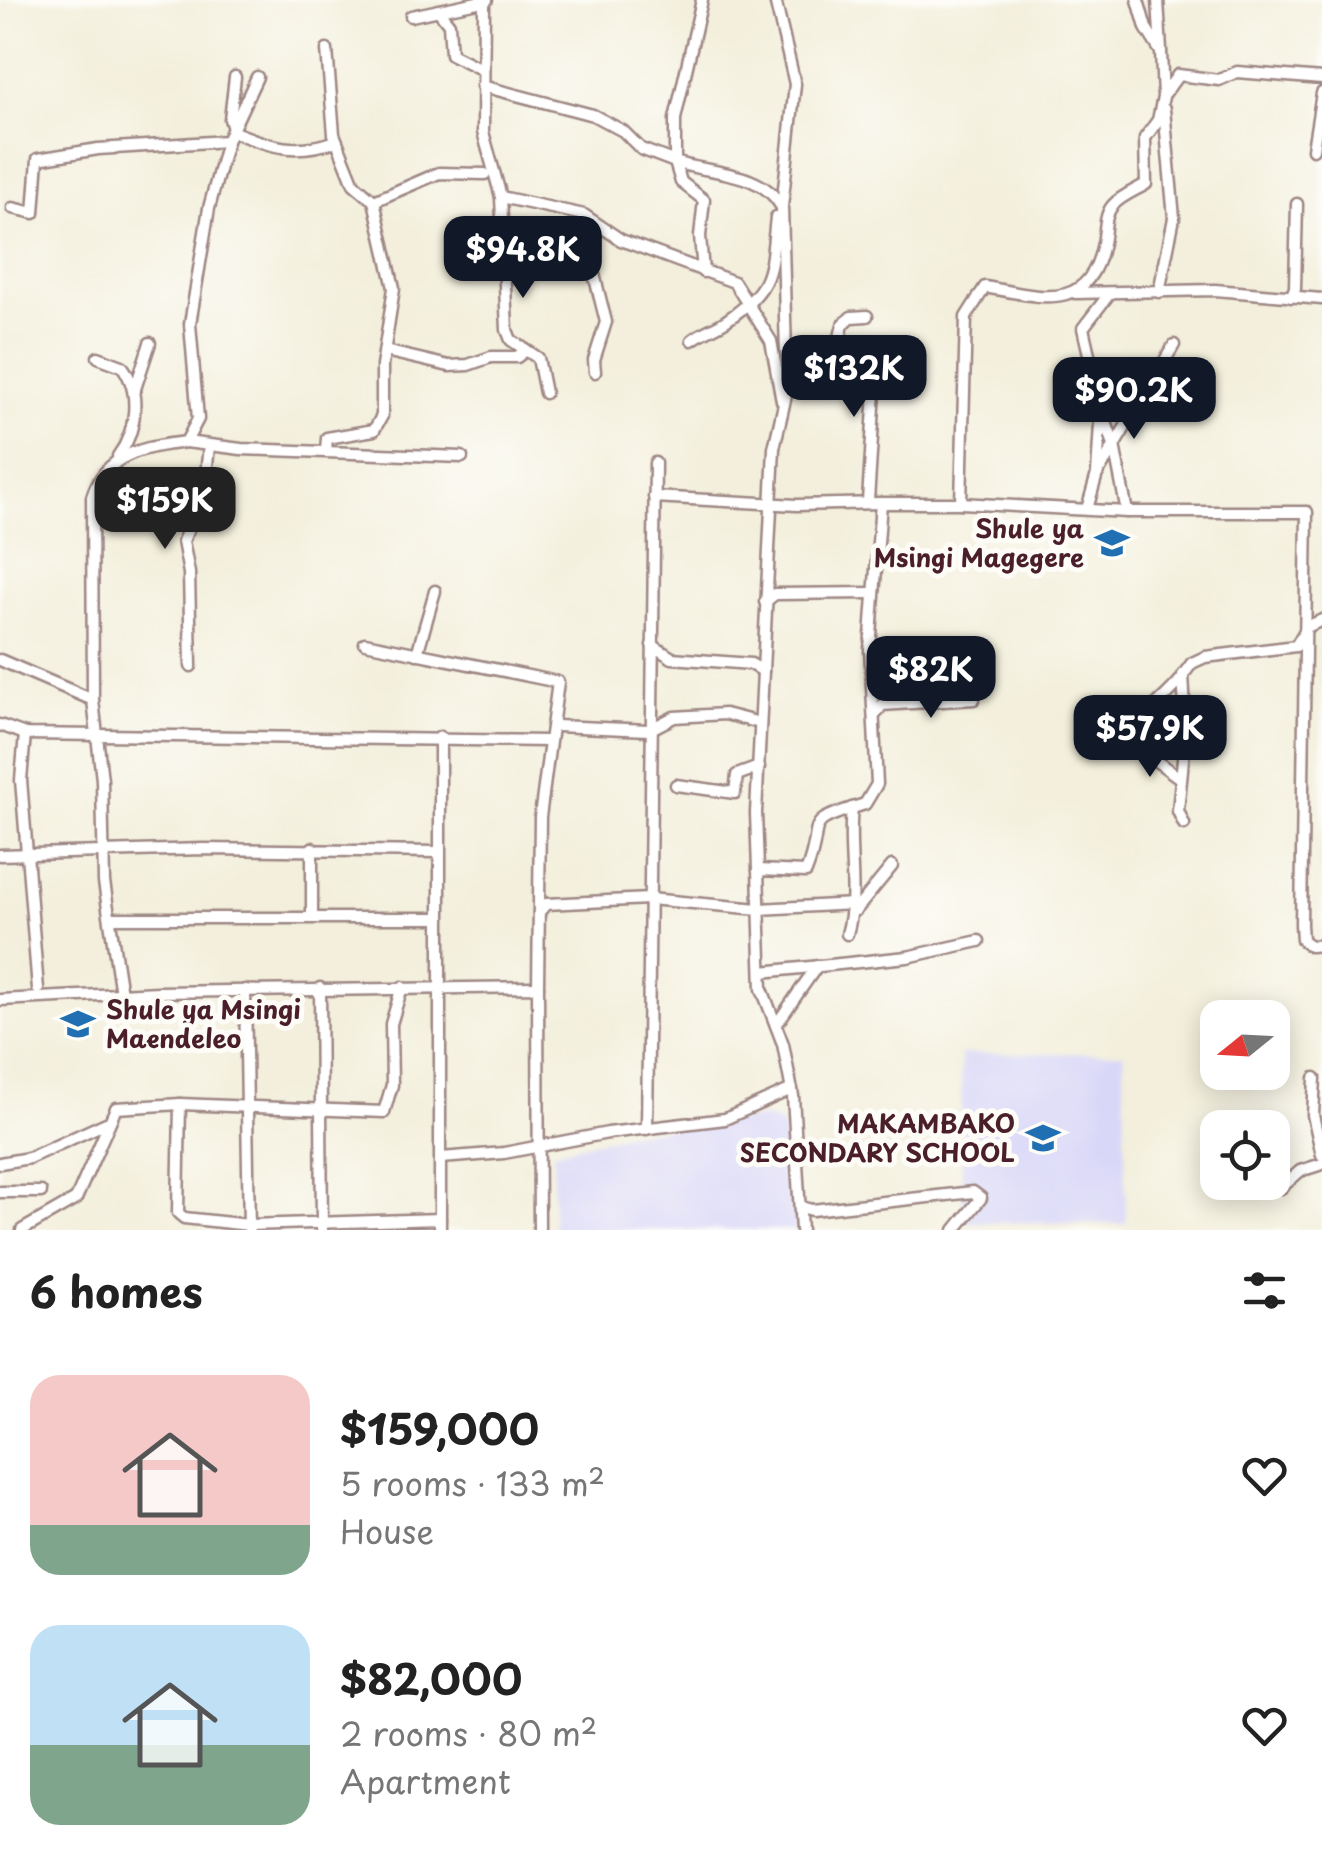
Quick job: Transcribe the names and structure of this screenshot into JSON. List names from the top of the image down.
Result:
{
  "places": {
    "school or university": ["Shule ya Msingi Magegere", "Shule ya Msingi Maendeleo", "MAKAMBAKO SECONDARY SCHOOL"]
  },
  "north": "left",
  "page": {
    "price": [
      "$94.8K",
      "$132K",
      "$90.2K",
      "$159K",
      "$82K",
      "$57.9K"
    ],
    "heading": "6 homes",
    "list": [
      {
        "name": "$159,000",
        "note": "5 rooms · 133 m² · House"
      },
      {
        "name": "$82,000",
        "note": "2 rooms · 80 m² · Apartment"
      }
    ]
  }
}
